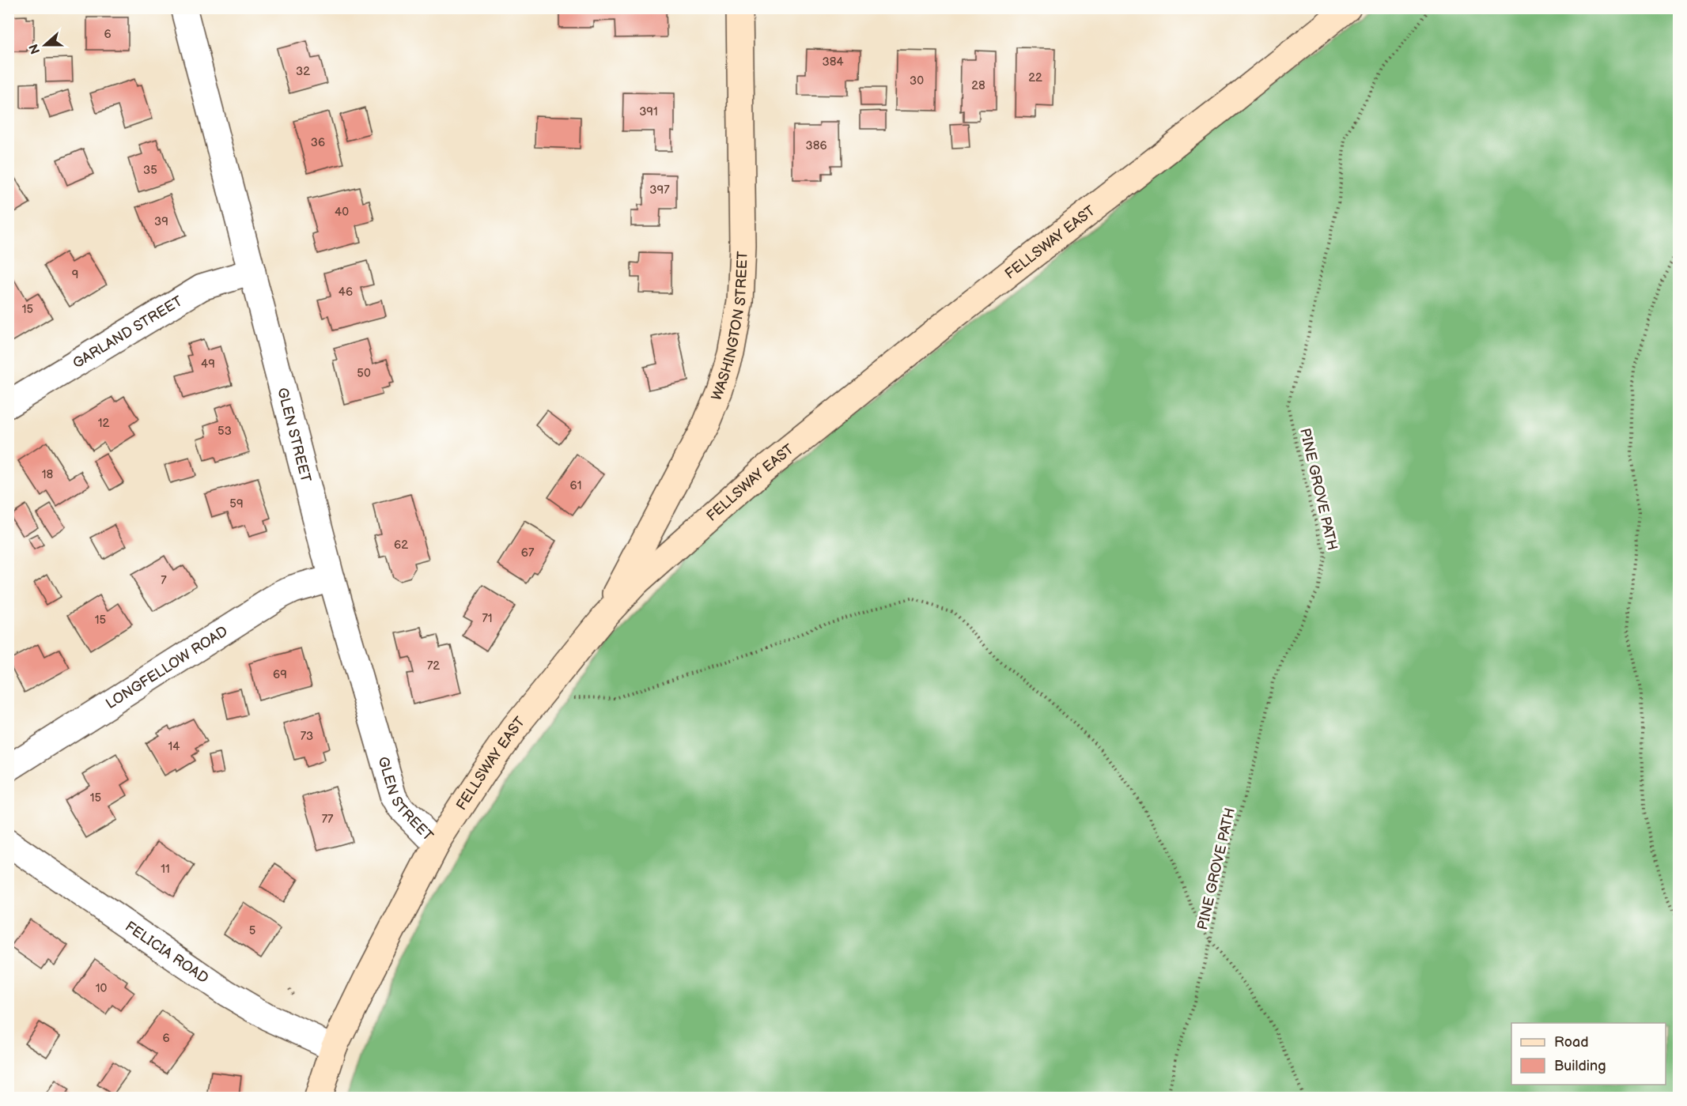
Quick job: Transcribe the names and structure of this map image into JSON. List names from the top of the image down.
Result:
{
  "streets": {
    "main road": ["FELLSWAY EAST", "WASHINGTON STREET"],
    "street": [
      "GARLAND STREET",
      "GLEN STREET",
      "LONGFELLOW ROAD",
      "FELICIA ROAD"
    ],
    "path": ["PINE GROVE PATH"]
  },
  "crossings": [
    ["FELLSWAY EAST", "WASHINGTON STREET"],
    ["FELLSWAY EAST", "GLEN STREET"],
    ["FELLSWAY EAST", "FELICIA ROAD"],
    ["GARLAND STREET", "GLEN STREET"],
    ["GLEN STREET", "LONGFELLOW ROAD"]
  ],
  "house_numbers": [
    "6",
    "384",
    "32",
    "22",
    "30",
    "28",
    "391",
    "36",
    "386",
    "35",
    "397",
    "40",
    "39",
    "9",
    "46",
    "15",
    "49",
    "50",
    "12",
    "53",
    "18",
    "61",
    "59",
    "62",
    "67",
    "7",
    "71",
    "15",
    "72",
    "69",
    "73",
    "14",
    "15",
    "77",
    "11",
    "5",
    "10",
    "6"
  ],
  "legend": ["Road", "Building"],
  "north": "left"
}
